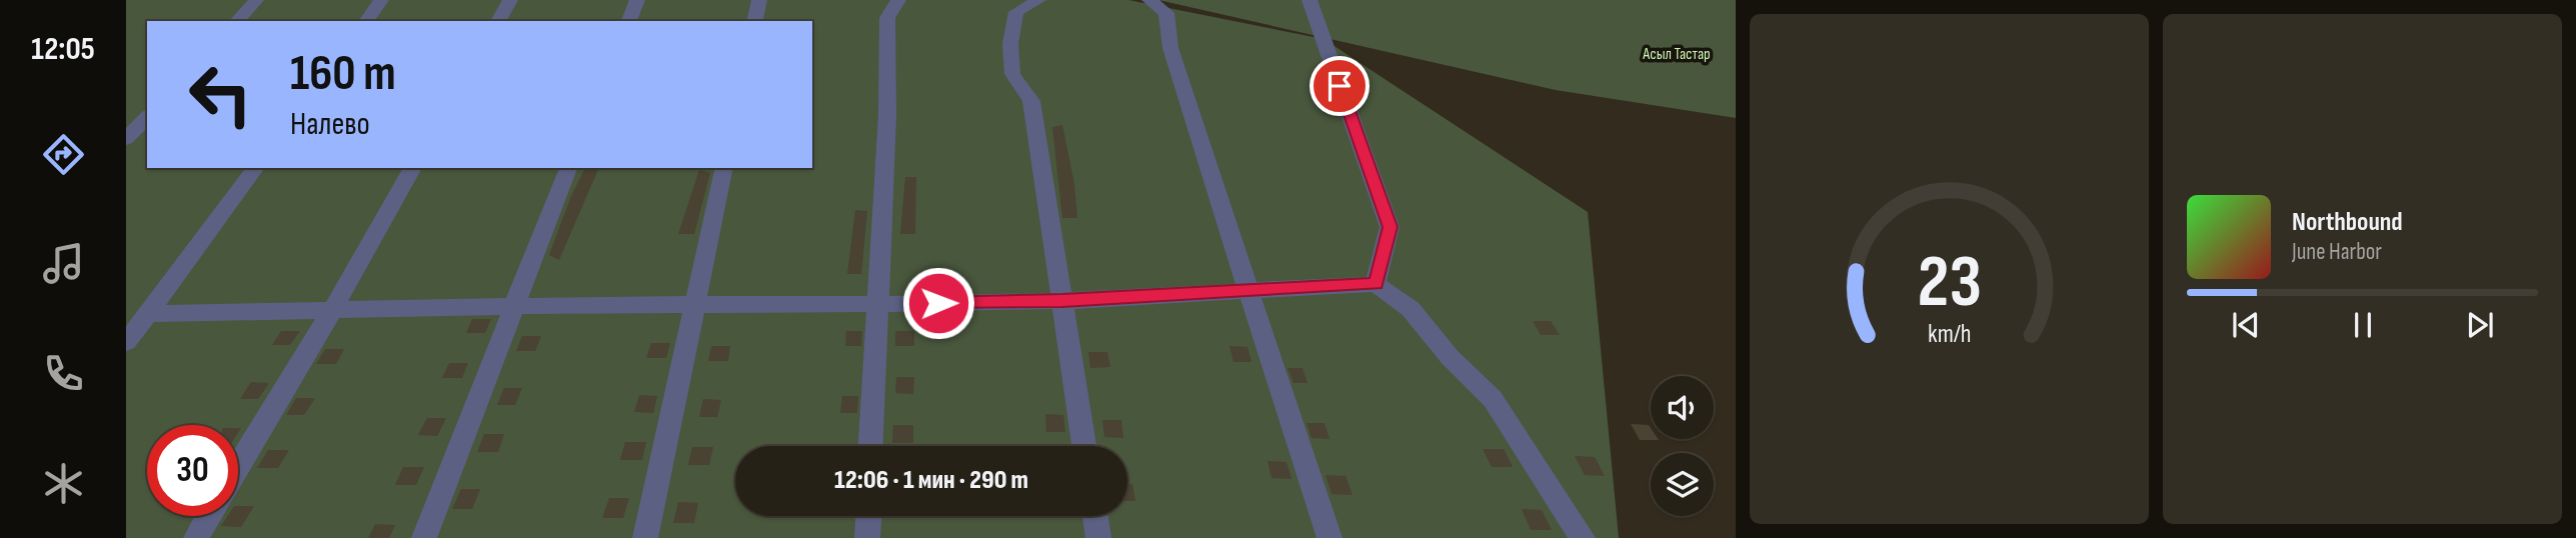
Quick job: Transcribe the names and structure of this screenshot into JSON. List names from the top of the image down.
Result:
{
  "parks": ["Асыл Тастар"],
  "page": {
    "tabs": "12:05",
    "turn": ["160 m", "Налево"],
    "song": ["Northbound", "June Harbor"],
    "limit": "30",
    "trip": "12:06 · 1 мин · 290 m",
    "gauge": ["23", "km/h"]
  }
}
